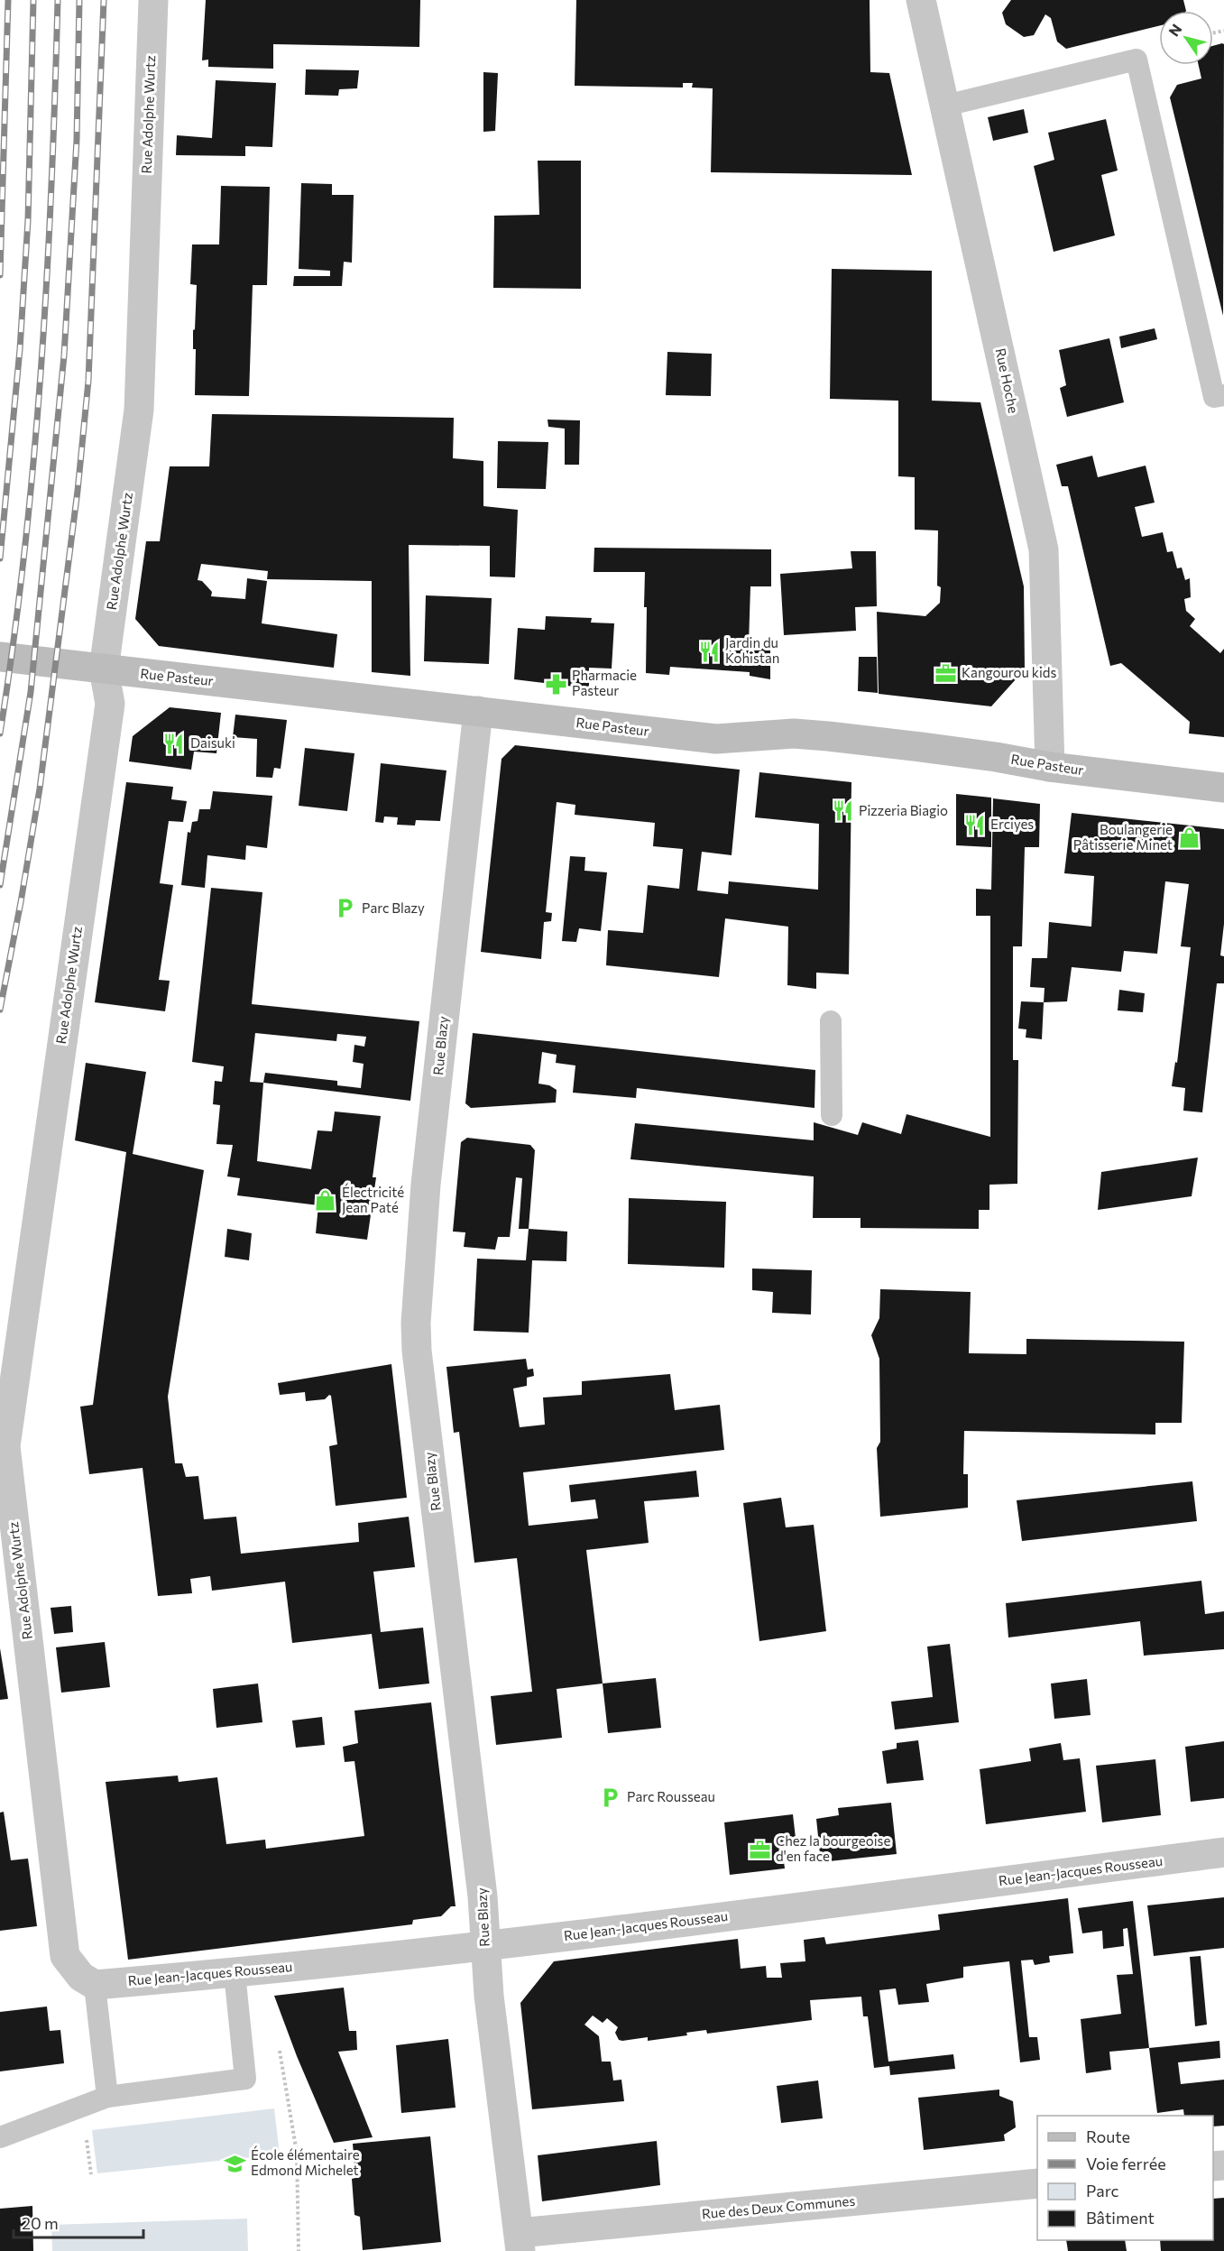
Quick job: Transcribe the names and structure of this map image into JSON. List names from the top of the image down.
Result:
{
  "streets": {
    "street": [
      "Rue Adolphe Wurtz",
      "Rue Hoche",
      "Rue Pasteur",
      "Rue Blazy",
      "Rue Jean-Jacques Rousseau",
      "Rue des Deux Communes"
    ]
  },
  "crossings": [
    ["Rue Adolphe Wurtz", "Rue Pasteur"],
    ["Rue Adolphe Wurtz", "Rue Jean-Jacques Rousseau"],
    ["Rue Hoche", "Rue Pasteur"],
    ["Rue Pasteur", "Rue Blazy"],
    ["Rue Blazy", "Rue Jean-Jacques Rousseau"],
    ["Rue Blazy", "Rue des Deux Communes"]
  ],
  "places": {
    "restaurant": [
      "Jardin du Kohistan",
      "Daisuki",
      "Pizzeria Biagio",
      "Erciyes"
    ],
    "office": ["Kangourou kids", "Chez la bourgeoise d'en face"],
    "pharmacy": ["Pharmacie Pasteur"],
    "shop": ["Boulangerie Pâtisserie Minet", "Électricité Jean Paté"],
    "parking": ["Parc Blazy", "Parc Rousseau"],
    "school or university": ["École élémentaire Edmond Michelet"]
  },
  "legend": [
    "Route",
    "Voie ferrée",
    "Parc",
    "Bâtiment"
  ],
  "scale_bar": "20 m",
  "north": "top left"
}
